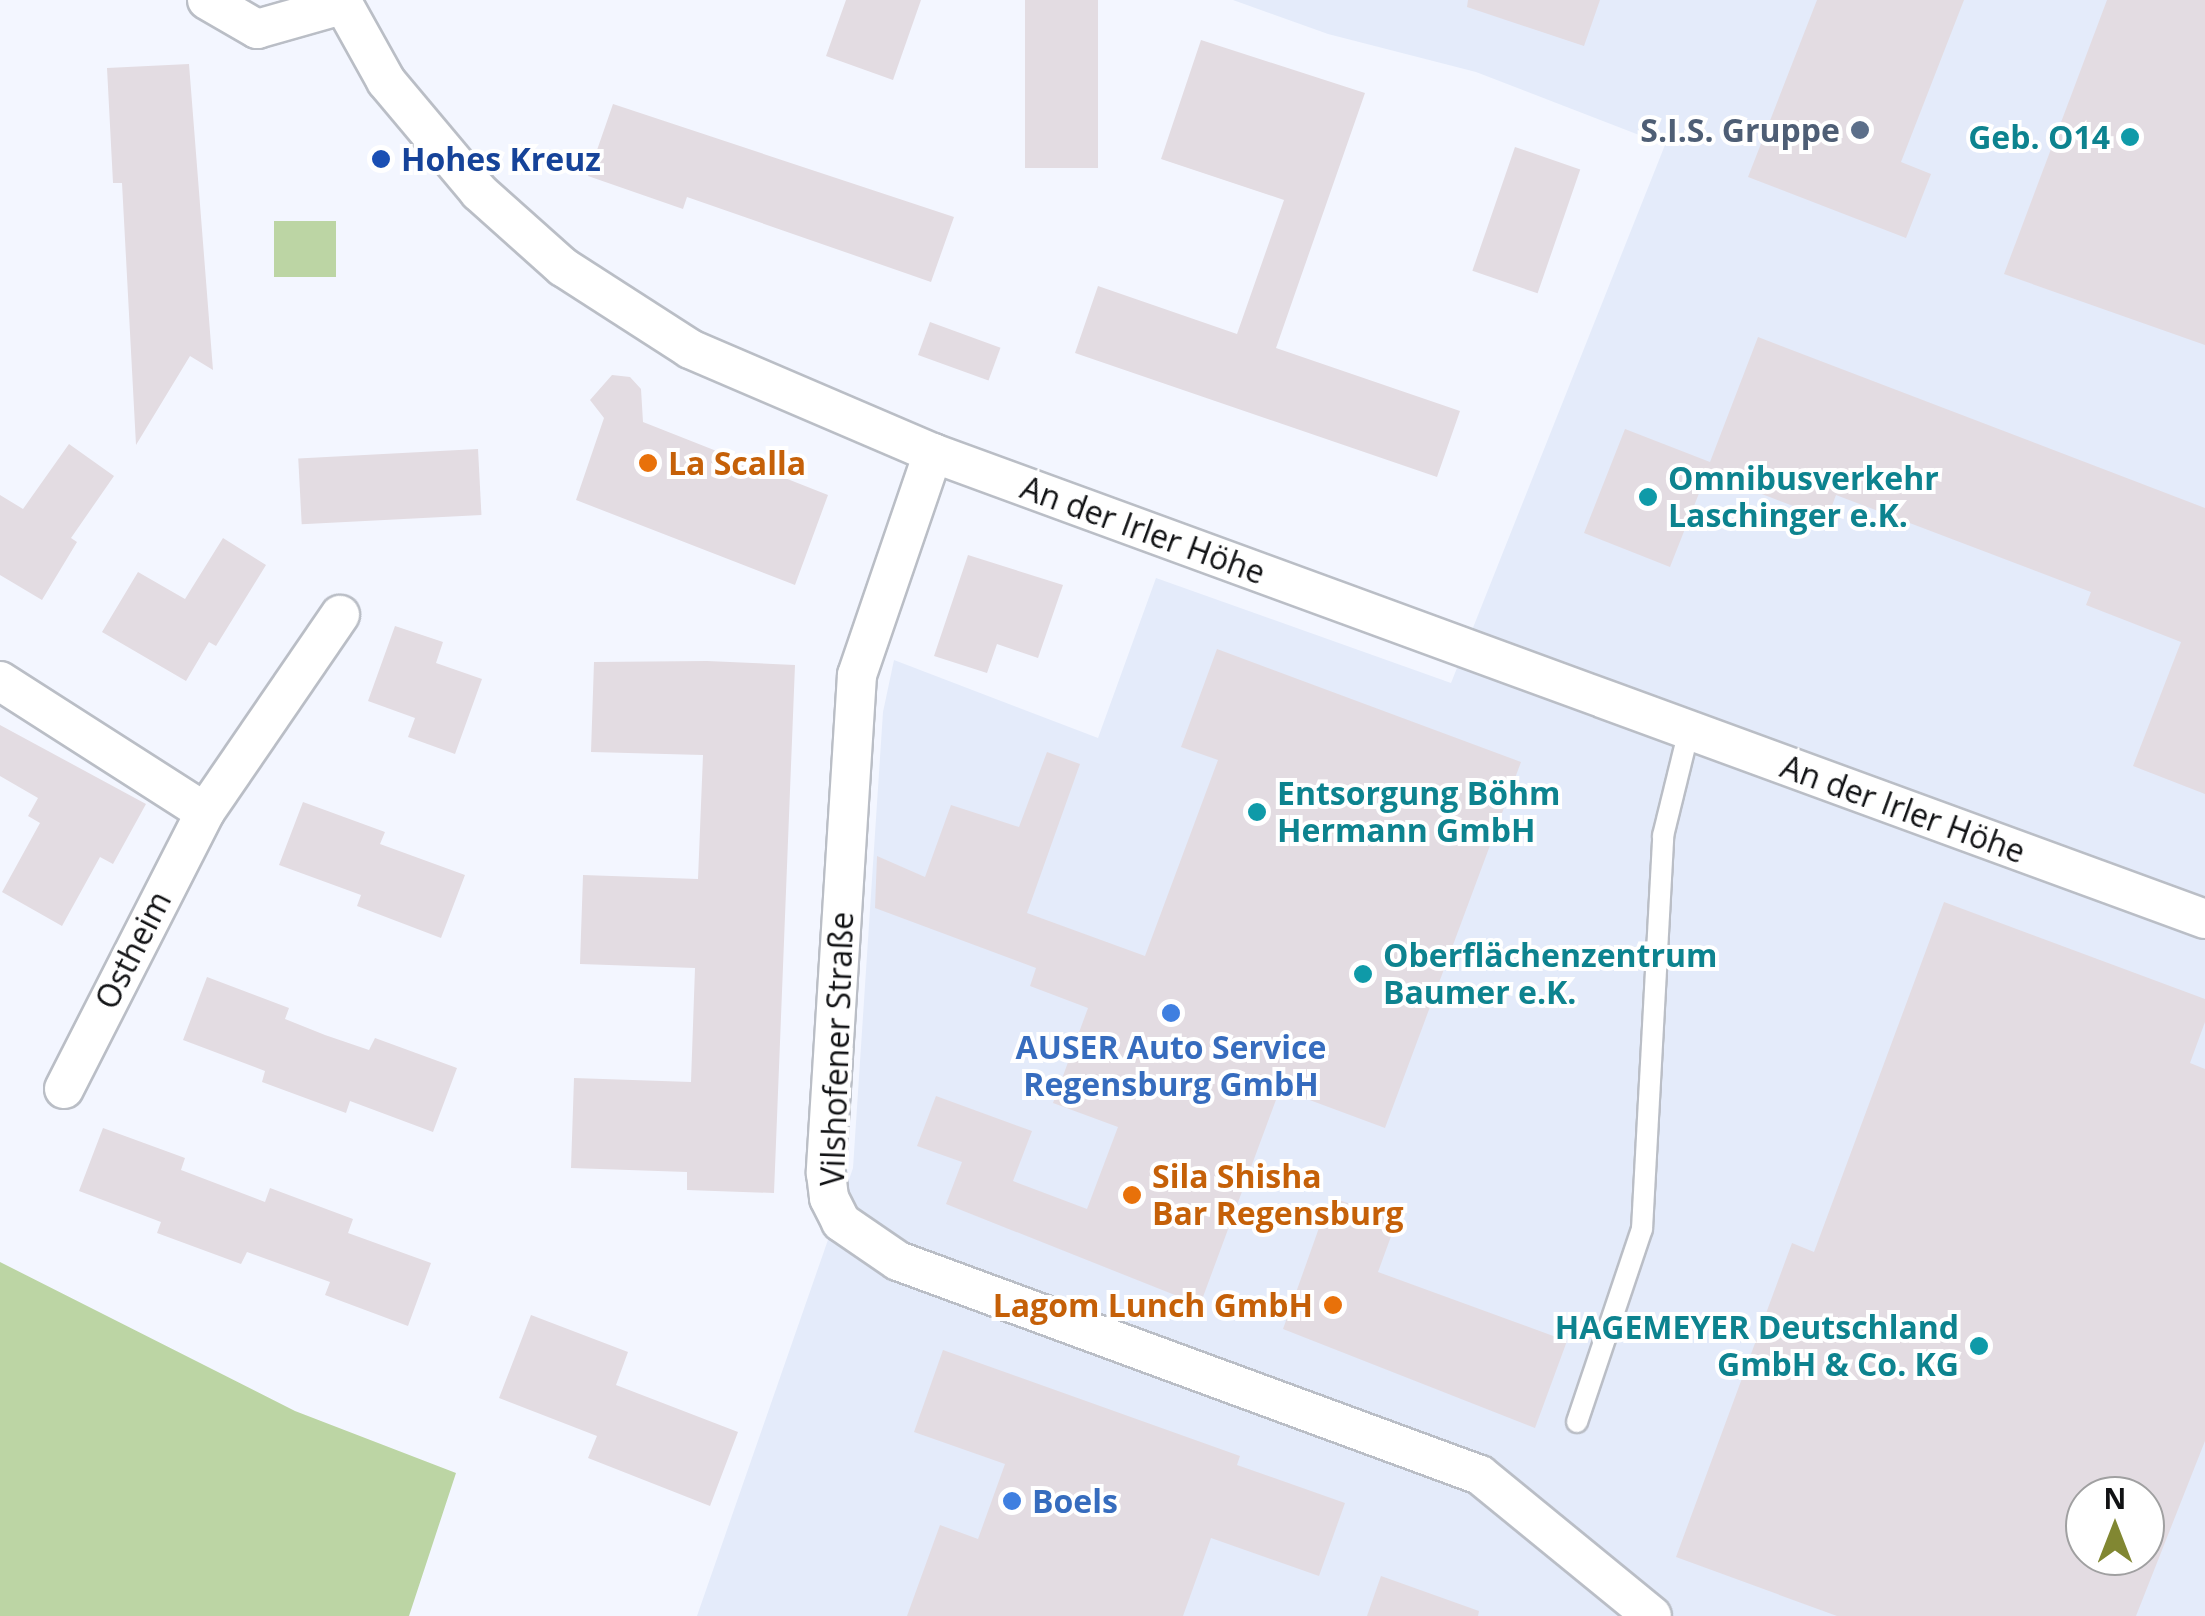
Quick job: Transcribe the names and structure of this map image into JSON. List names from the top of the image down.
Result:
{
  "streets": {
    "street": ["An der Irler Höhe", "Ostheim", "Vilshofener Straße"]
  },
  "crossings": [
    ["An der Irler Höhe", "Vilshofener Straße"]
  ],
  "places": [
    "S.I.S. Gruppe",
    "Geb. O14",
    "Hohes Kreuz",
    "La Scalla",
    "Omnibusverkehr Laschinger e.K.",
    "Entsorgung Böhm Hermann GmbH",
    "Oberflächenzentrum Baumer e.K.",
    "AUSER Auto Service Regensburg GmbH",
    "Sila Shisha Bar Regensburg",
    "Lagom Lunch GmbH",
    "HAGEMEYER Deutschland GmbH & Co. KG",
    "Boels"
  ],
  "north": "top"
}
